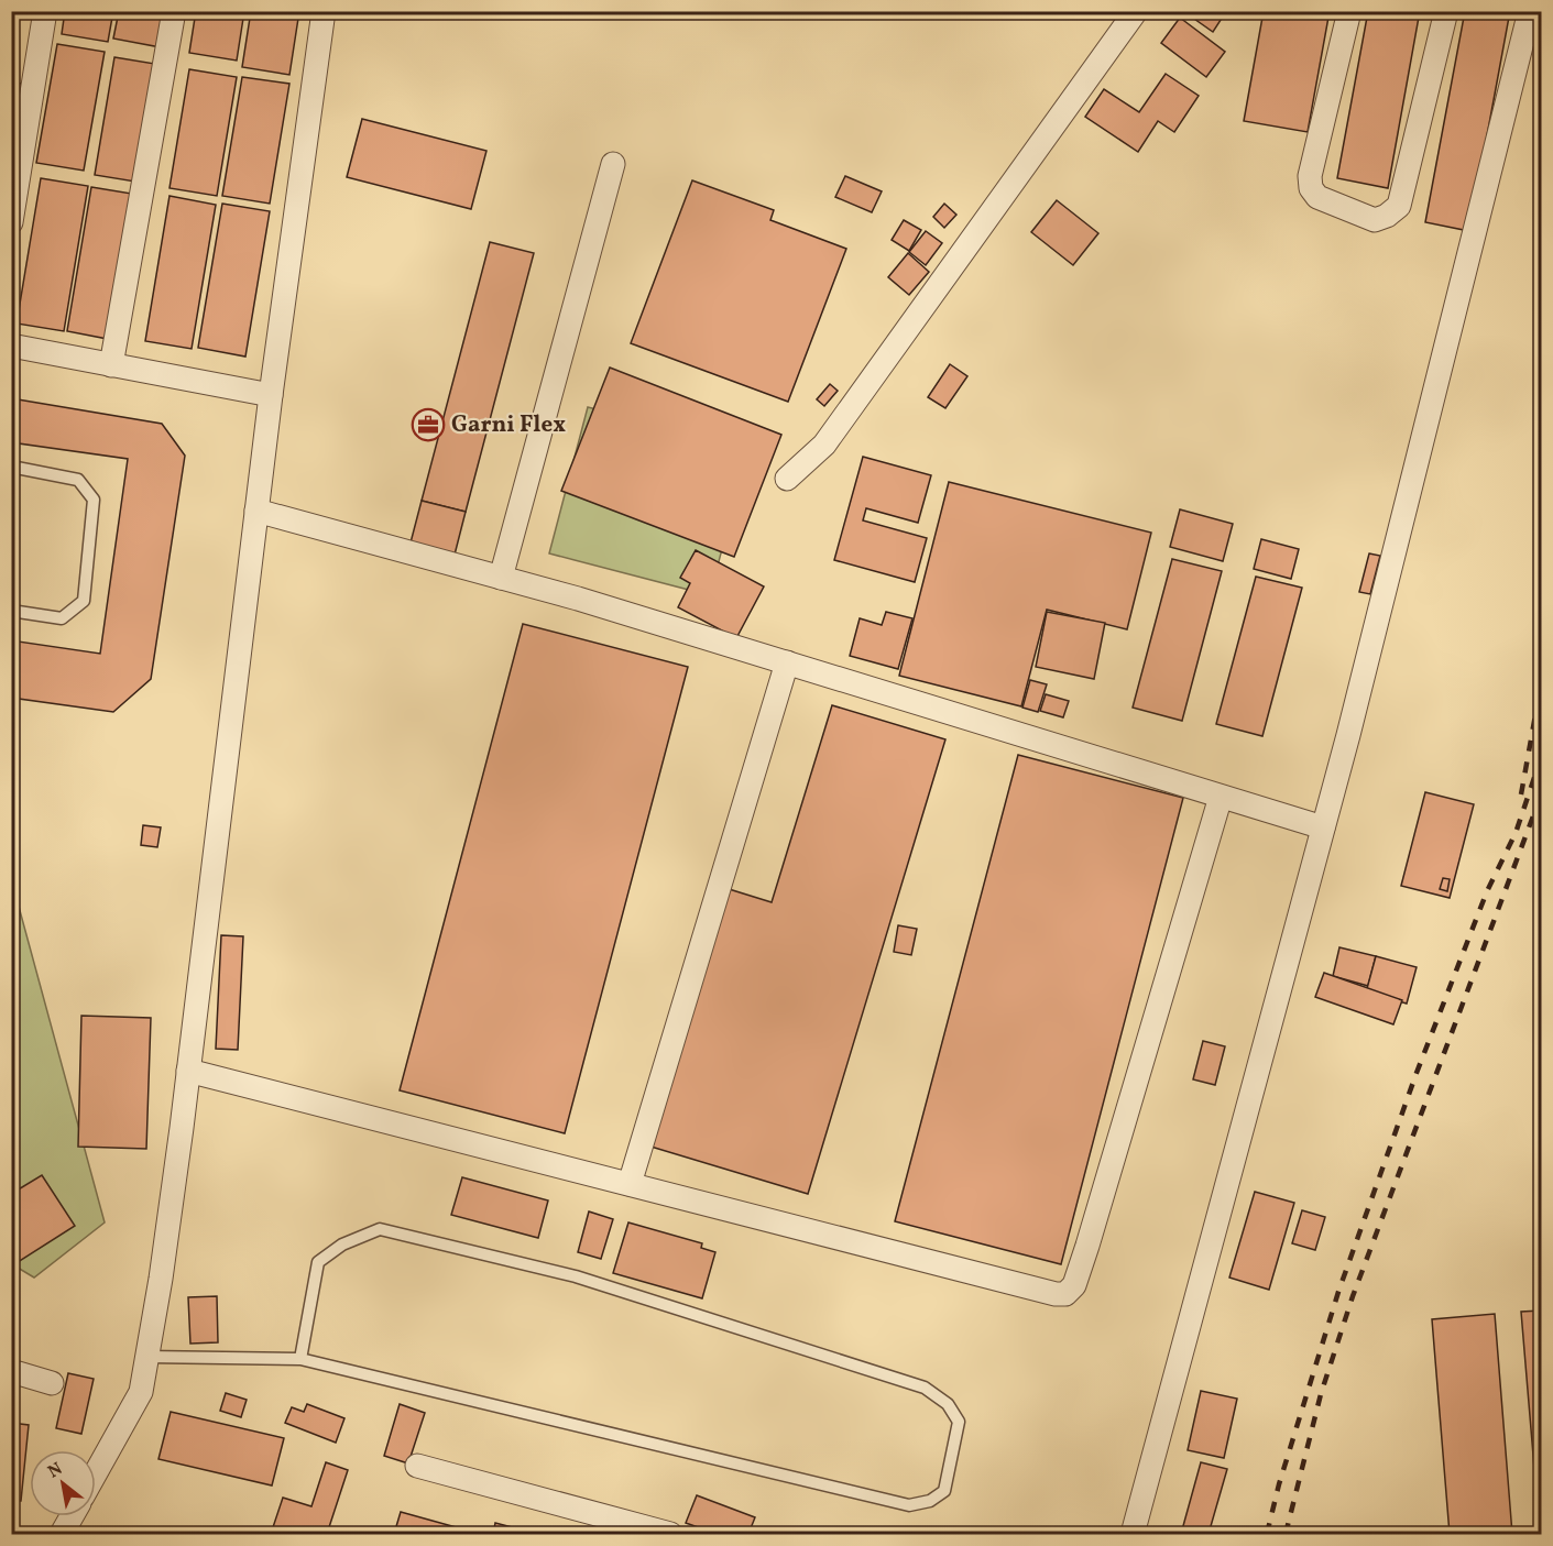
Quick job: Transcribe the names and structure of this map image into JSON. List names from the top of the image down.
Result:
{
  "places": {
    "office": ["Garni Flex"]
  },
  "north": "top left"
}
